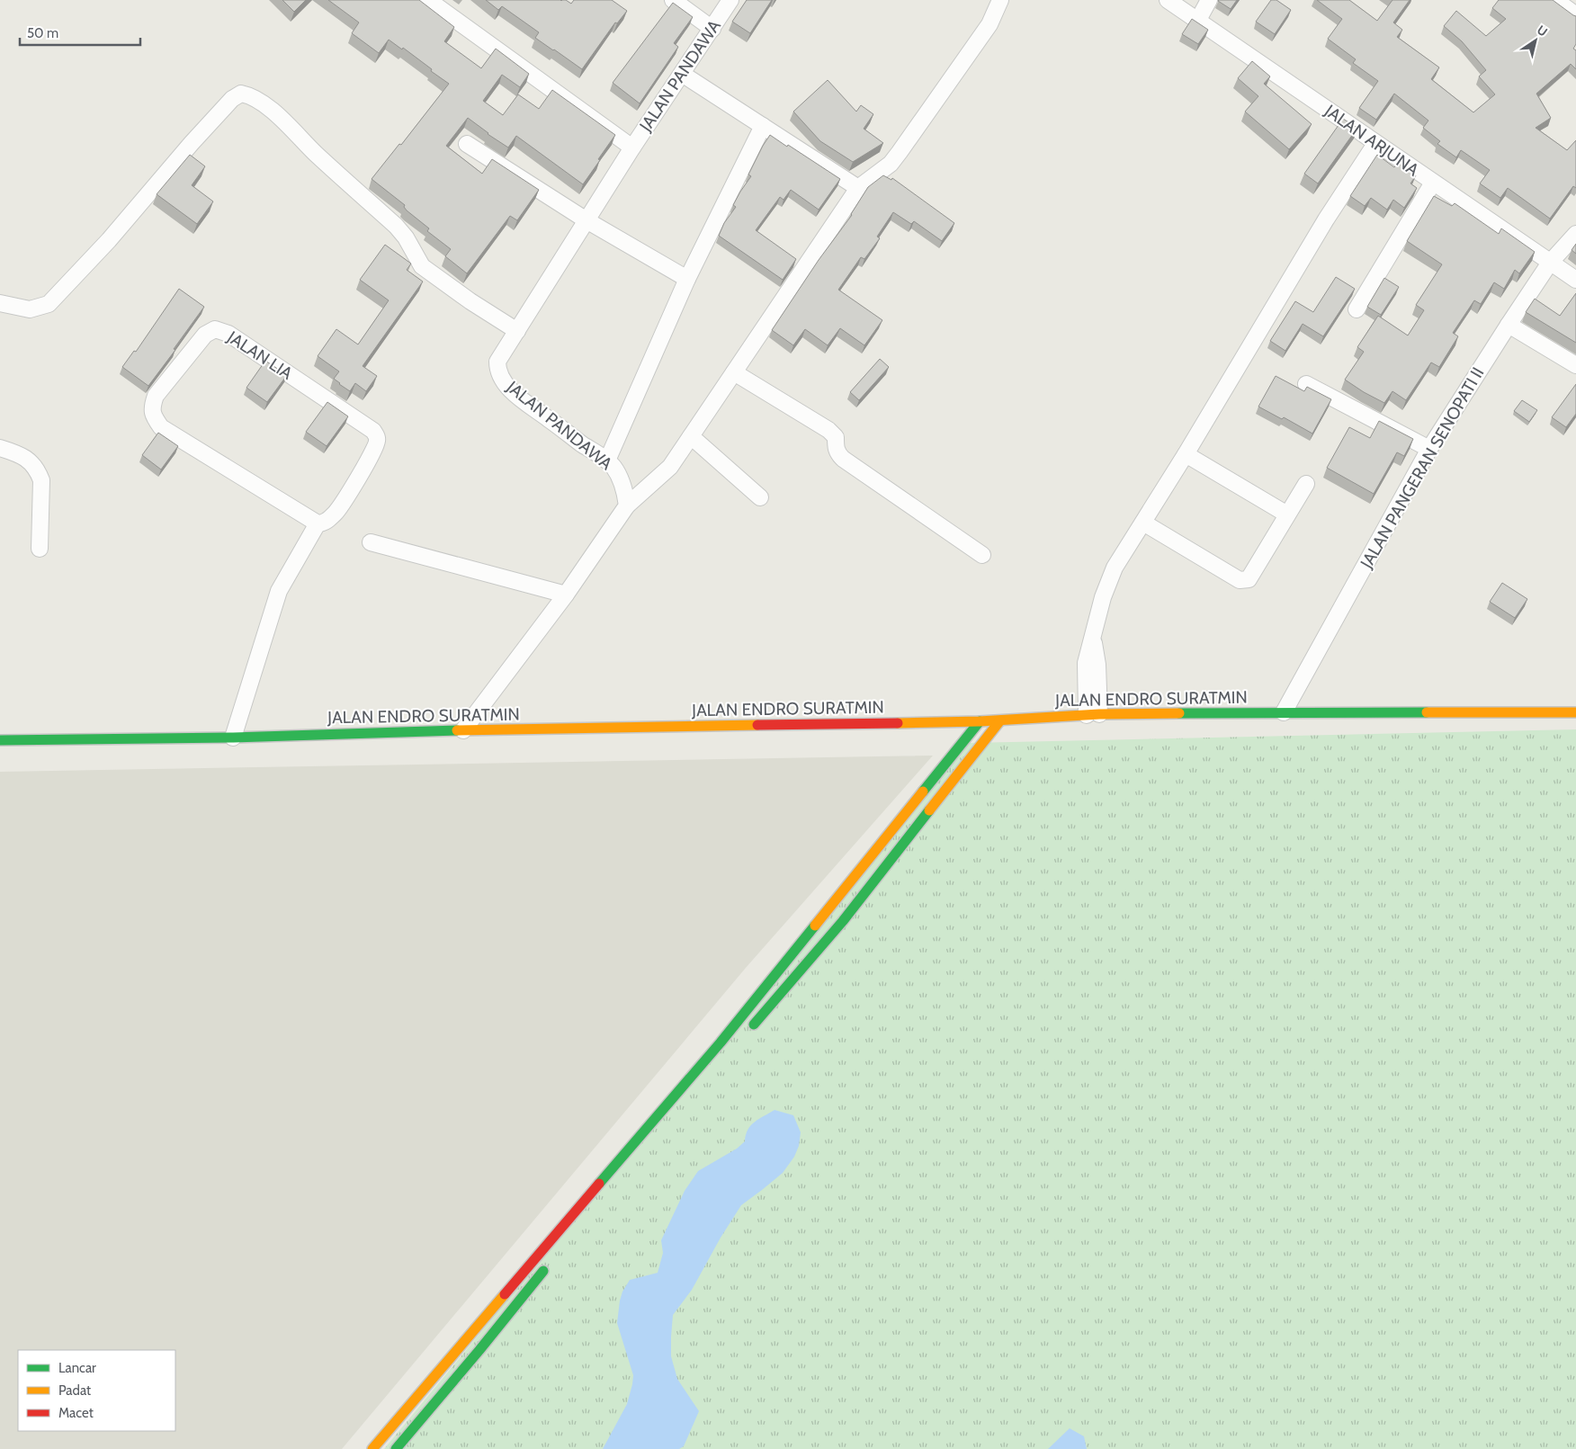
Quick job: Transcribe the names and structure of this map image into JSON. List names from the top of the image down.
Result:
{
  "streets": {
    "street": [
      "JALAN PANDAWA",
      "JALAN ARJUNA",
      "JALAN LIA",
      "JALAN PANGERAN SENOPATI II",
      "JALAN ENDRO SURATMIN"
    ]
  },
  "crossings": [
    ["JALAN ARJUNA", "JALAN PANGERAN SENOPATI II"],
    ["JALAN LIA", "JALAN ENDRO SURATMIN"],
    ["JALAN PANGERAN SENOPATI II", "JALAN ENDRO SURATMIN"]
  ],
  "legend": ["Lancar", "Padat", "Macet"],
  "scale_bar": "50 m",
  "north": "top right"
}
